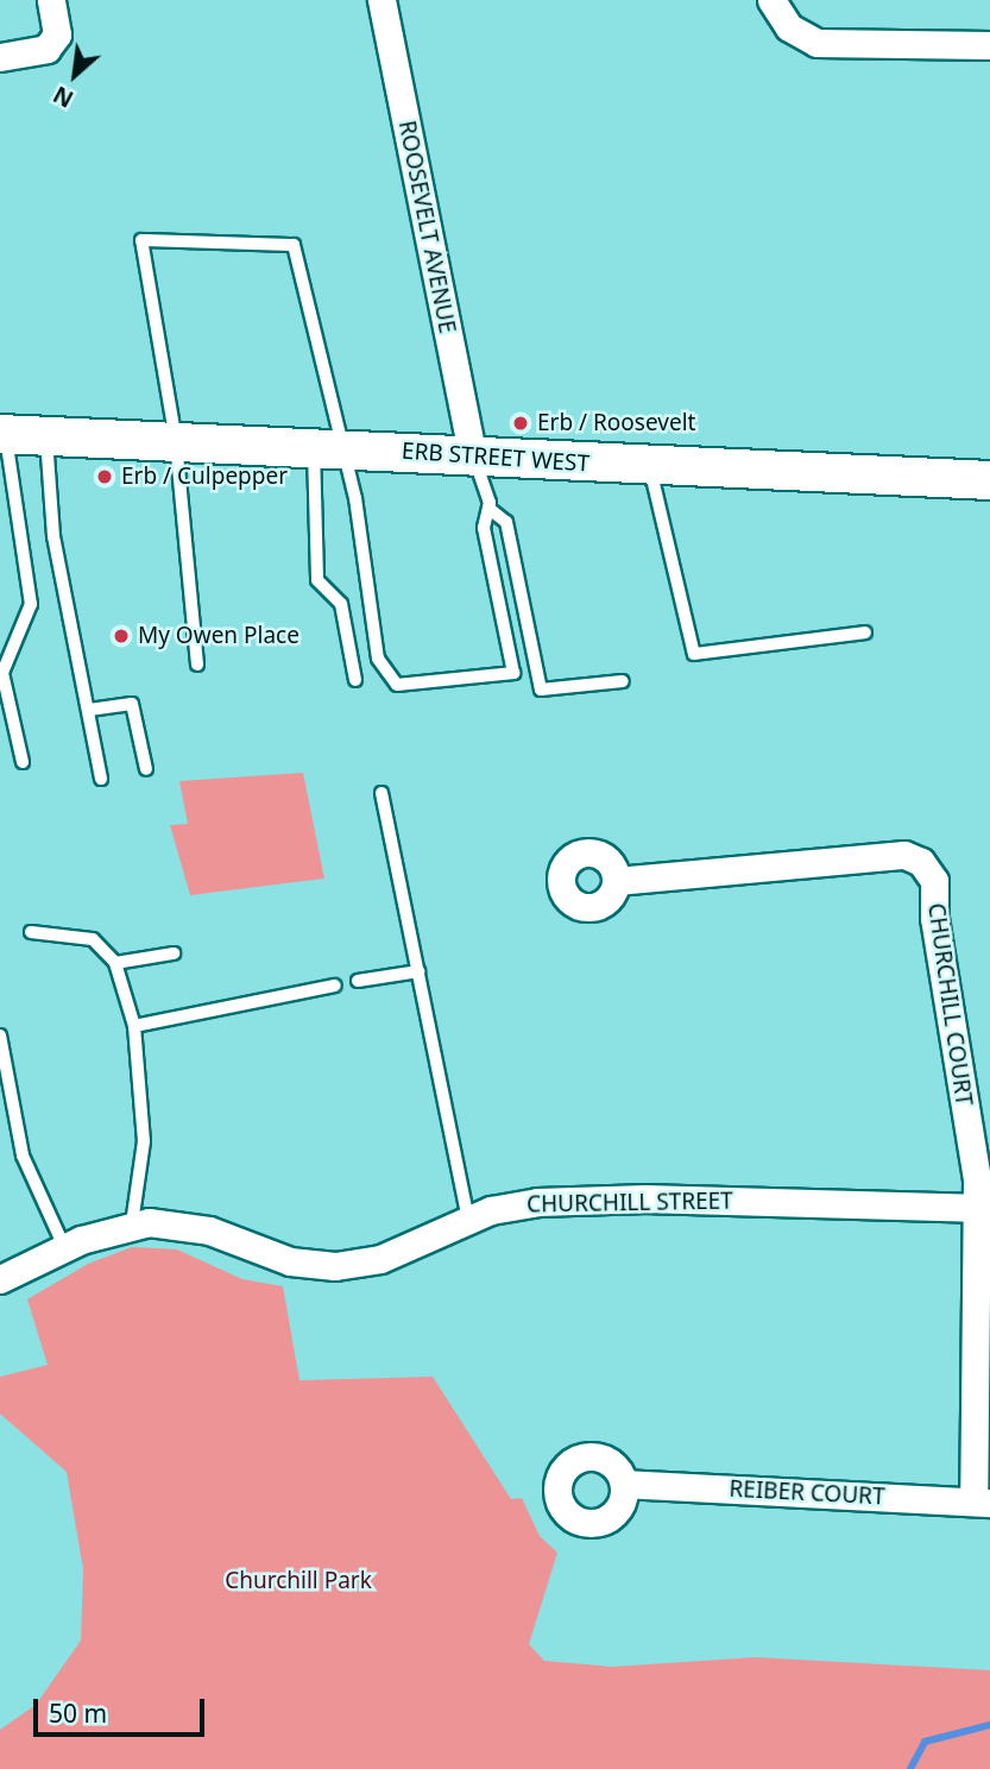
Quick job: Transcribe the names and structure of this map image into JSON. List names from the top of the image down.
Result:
{
  "streets": {
    "main road": ["ERB STREET WEST"],
    "street": [
      "ROOSEVELT AVENUE",
      "CHURCHILL COURT",
      "CHURCHILL STREET",
      "REIBER COURT"
    ]
  },
  "crossings": [
    ["ROOSEVELT AVENUE", "ERB STREET WEST"],
    ["CHURCHILL COURT", "CHURCHILL STREET"],
    ["CHURCHILL COURT", "REIBER COURT"]
  ],
  "parks": ["Churchill Park"],
  "places": ["Erb / Roosevelt", "Erb / Culpepper", "My Owen Place"],
  "scale_bar": "50 m",
  "north": "bottom left"
}
